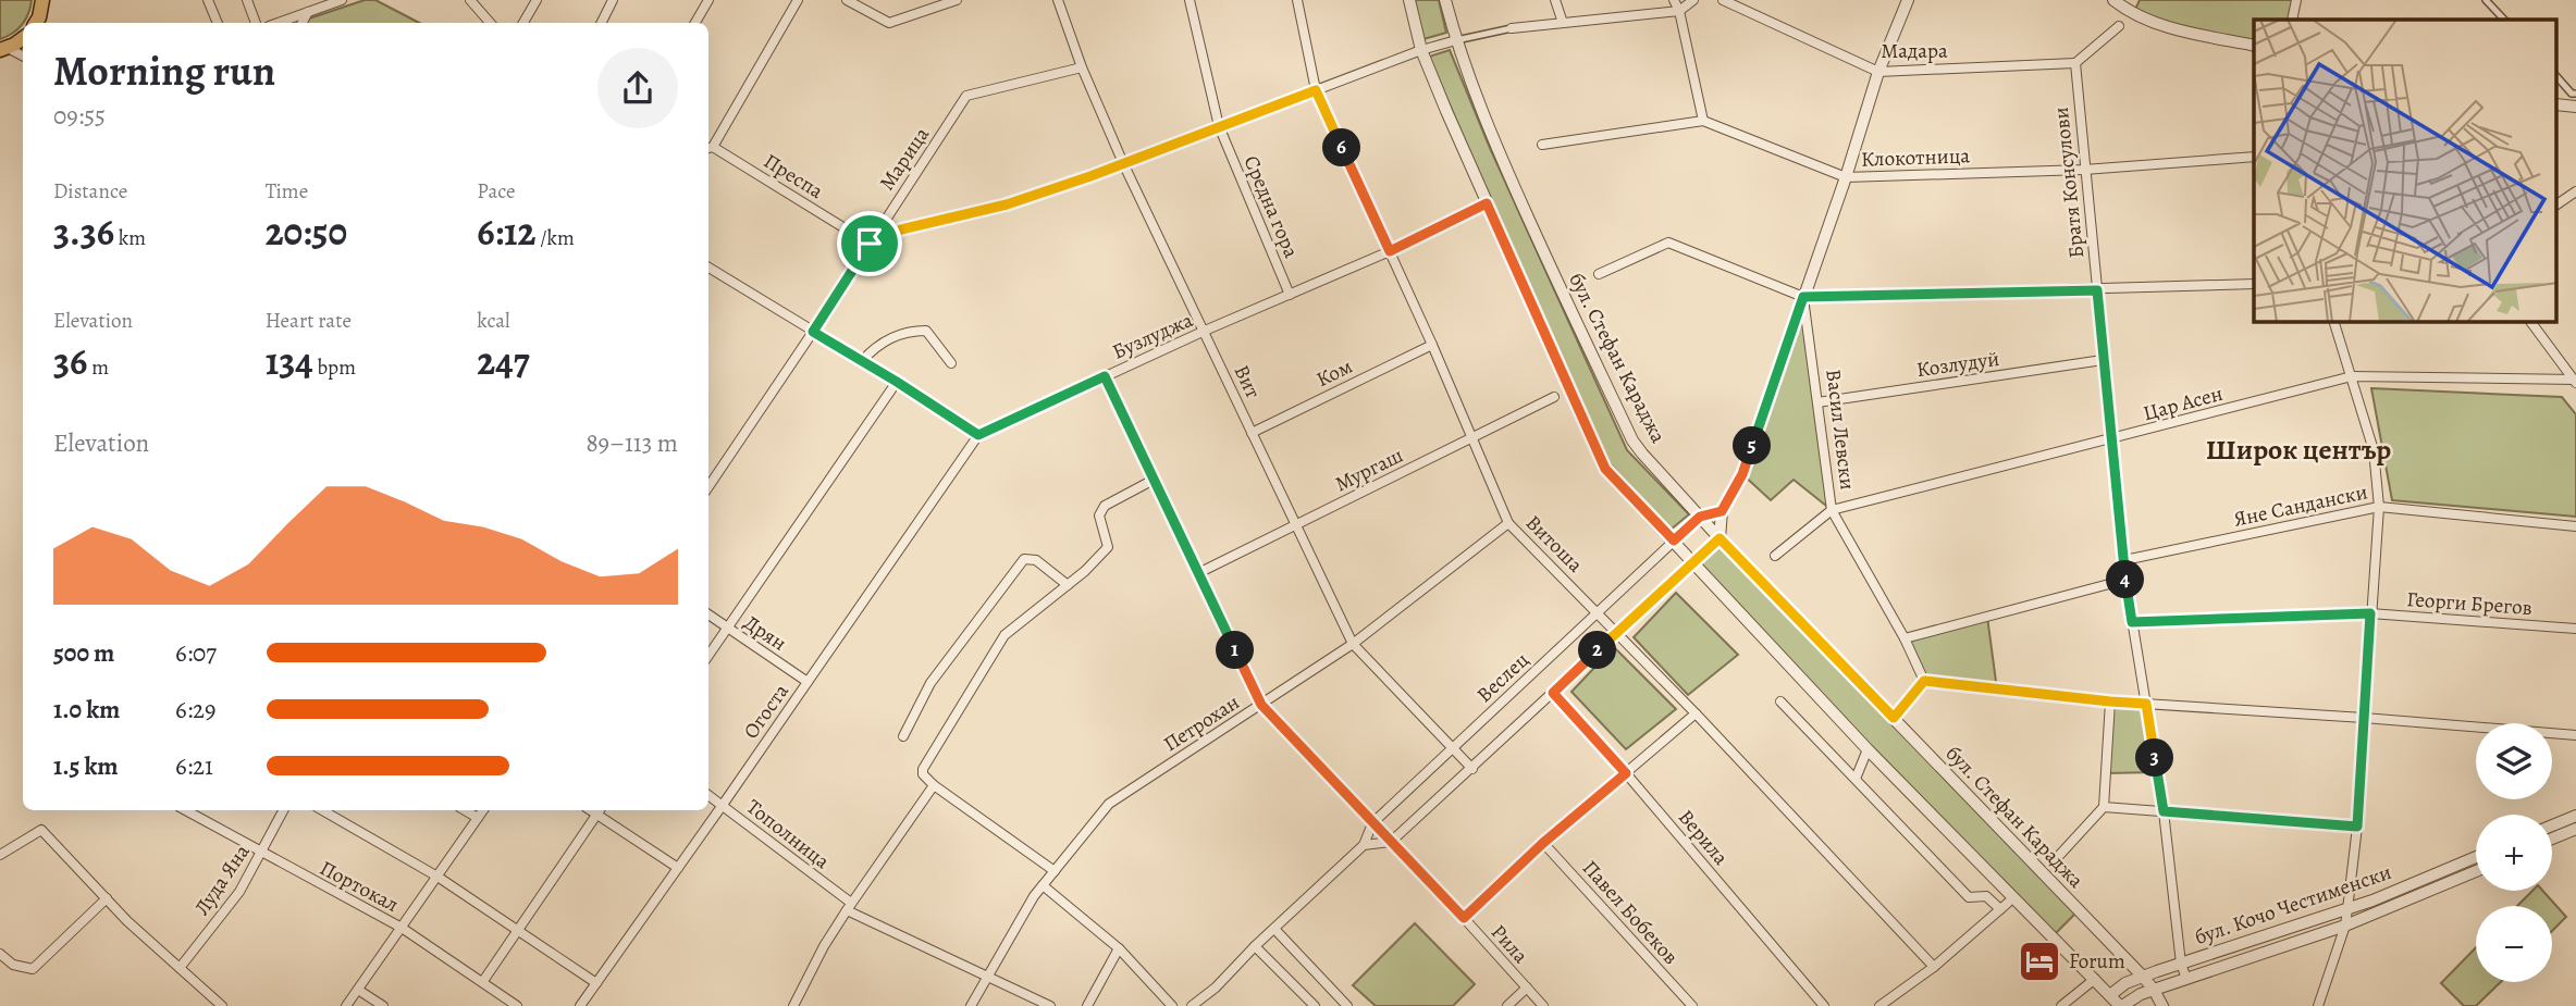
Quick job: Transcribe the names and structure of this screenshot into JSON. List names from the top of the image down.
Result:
{
  "streets": {
    "street": [
      "Мадара",
      "Клокотница",
      "Марица",
      "Преспа",
      "Братя Консулови",
      "Средна гора",
      "Бузлуджа",
      "бул. Стефан Караджа",
      "Козлудуй",
      "Ком",
      "Вит",
      "Цар Асен",
      "Васил Левски",
      "Мургаш",
      "Яне Сандански",
      "Витоша",
      "Георги Брегов",
      "Дрян",
      "Веслец",
      "Огоста",
      "Петрохан",
      "Тополница",
      "Верила",
      "Луда Яна",
      "Портокал",
      "бул. Кочо Честименски",
      "Павел Бобеков",
      "Рила"
    ]
  },
  "crossings": [
    ["Мадара", "Братя Консулови"],
    ["Мадара", "Васил Левски"],
    ["Клокотница", "Братя Консулови"],
    ["Клокотница", "Васил Левски"],
    ["Марица", "Преспа"],
    ["Марица", "Вит"],
    ["Братя Консулови", "Козлудуй"],
    ["Братя Консулови", "Цар Асен"],
    ["Братя Консулови", "Яне Сандански"],
    ["Братя Консулови", "Георги Брегов"],
    ["Братя Консулови", "бул. Кочо Честименски"],
    ["Средна гора", "Бузлуджа"],
    ["Бузлуджа", "Вит"],
    ["Бузлуджа", "Витоша"],
    ["Бузлуджа", "Огоста"],
    ["Бузлуджа", "Рила"],
    ["бул. Стефан Караджа", "Веслец"],
    ["бул. Стефан Караджа", "бул. Кочо Честименски"],
    ["Козлудуй", "Васил Левски"],
    ["Ком", "Вит"],
    ["Ком", "Витоша"],
    ["Вит", "Мургаш"],
    ["Вит", "Веслец"],
    ["Вит", "Петрохан"],
    ["Цар Асен", "Васил Левски"],
    ["Мургаш", "Витоша"],
    ["Мургаш", "Рила"],
    ["Витоша", "Веслец"],
    ["Витоша", "Петрохан"],
    ["Дрян", "Огоста"],
    ["Веслец", "Рила"],
    ["Огоста", "Тополница"],
    ["Петрохан", "Тополница"],
    ["Петрохан", "Рила"],
    ["Луда Яна", "Портокал"]
  ],
  "districts": ["Широк център"],
  "places": {
    "hotel": ["Forum"]
  },
  "page": {
    "heading": ["Morning run", "09:55"],
    "pins": [
      "6",
      "5",
      "4",
      "1",
      "2",
      "3"
    ],
    "stats": [
      ["Distance", "3.36 km"],
      ["Time", "20:50"],
      ["Pace", "6:12 /km"],
      ["Elevation", "36 m"],
      ["Heart rate", "134 bpm"],
      ["kcal", "247"]
    ],
    "chart": ["Elevation", "89–113 m"],
    "list": [
      {
        "name": "500 m",
        "note": "6:07"
      },
      {
        "name": "1.0 km",
        "note": "6:29"
      },
      {
        "name": "1.5 km",
        "note": "6:21"
      }
    ],
    "map_buttons": ["+", "−"]
  }
}
